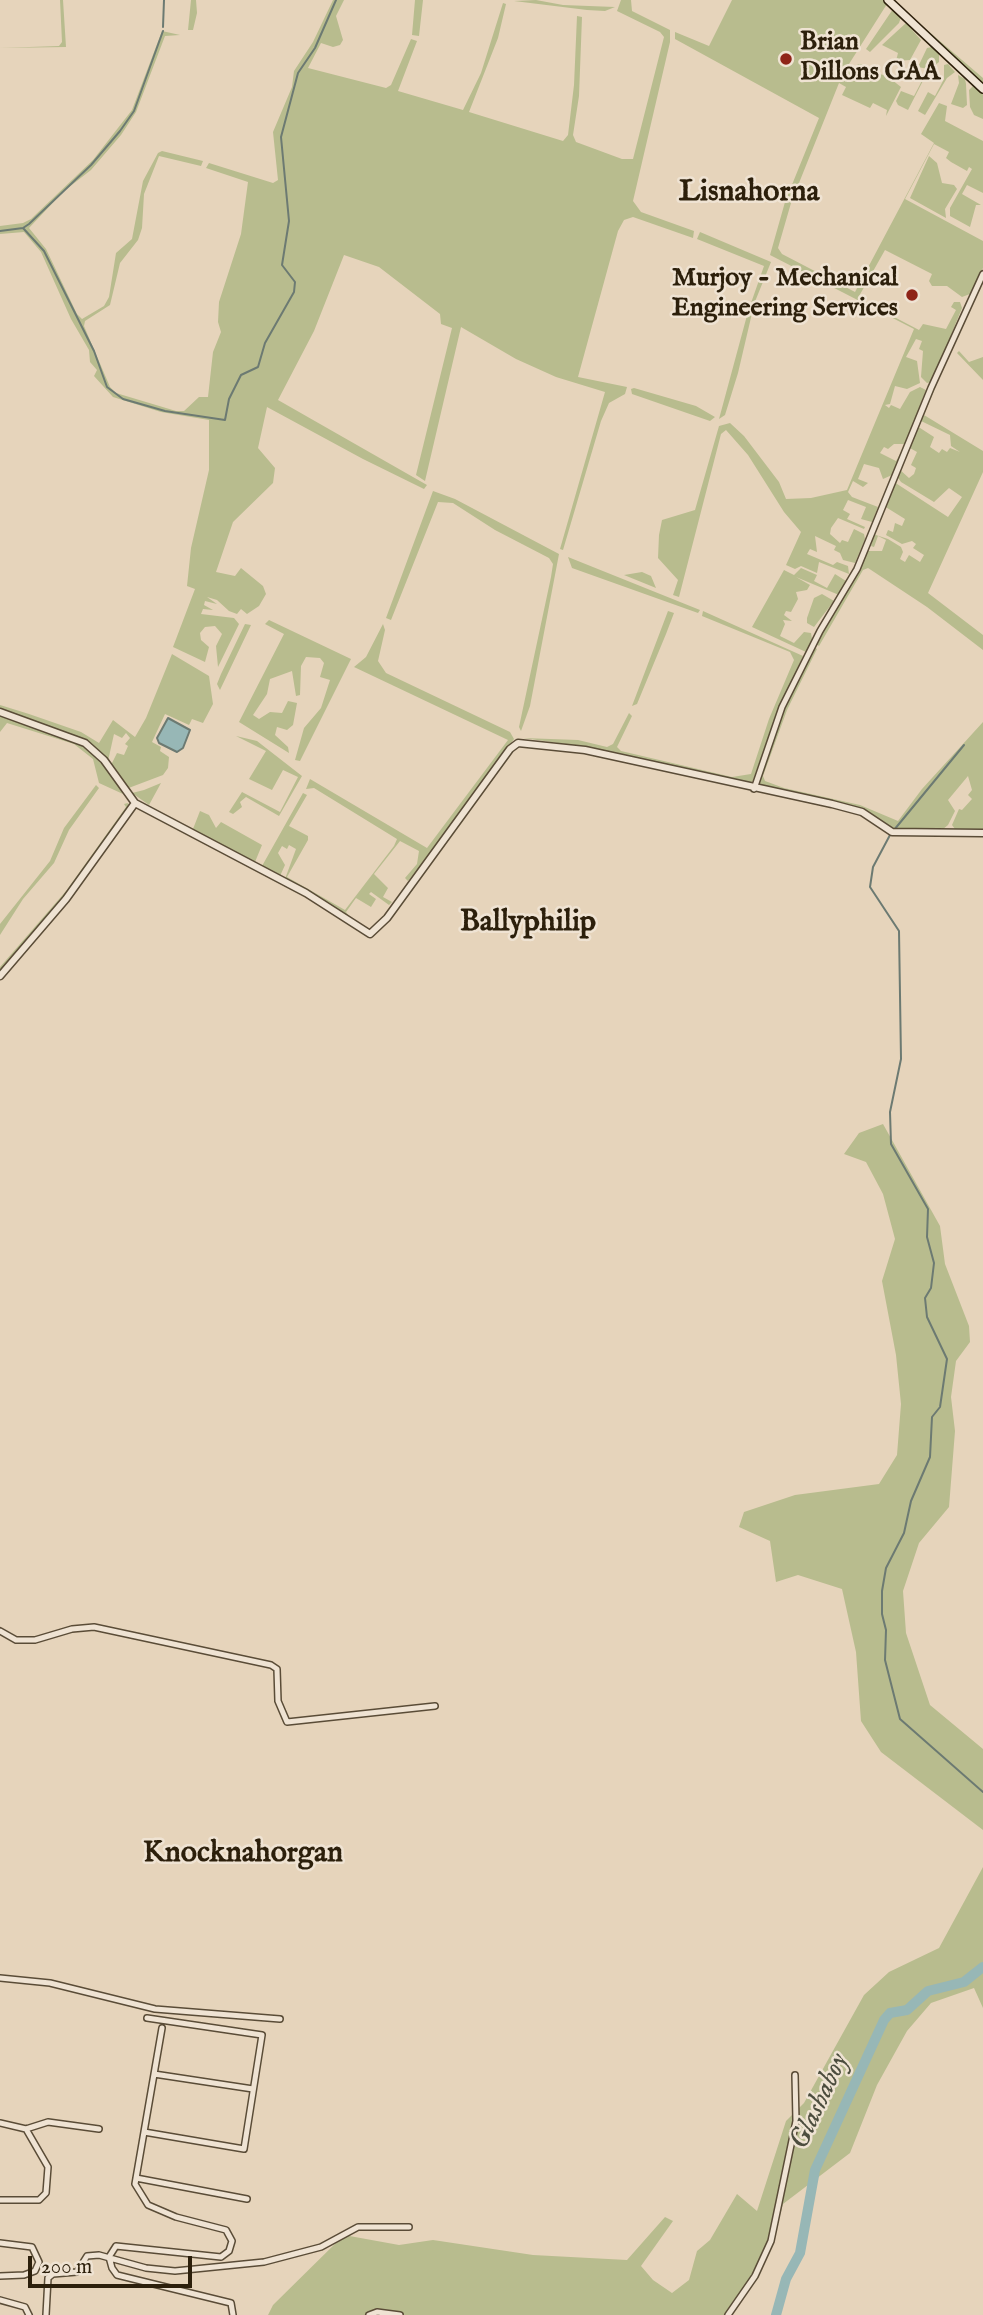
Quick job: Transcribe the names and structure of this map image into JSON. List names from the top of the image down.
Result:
{
  "districts": ["Lisnahorna", "Ballyphilip", "Knocknahorgan"],
  "water": ["Glashaboy"],
  "places": ["Brian Dillons GAA", "Murjoy - Mechanical Engineering Services"],
  "scale_bar": "200 m"
}
